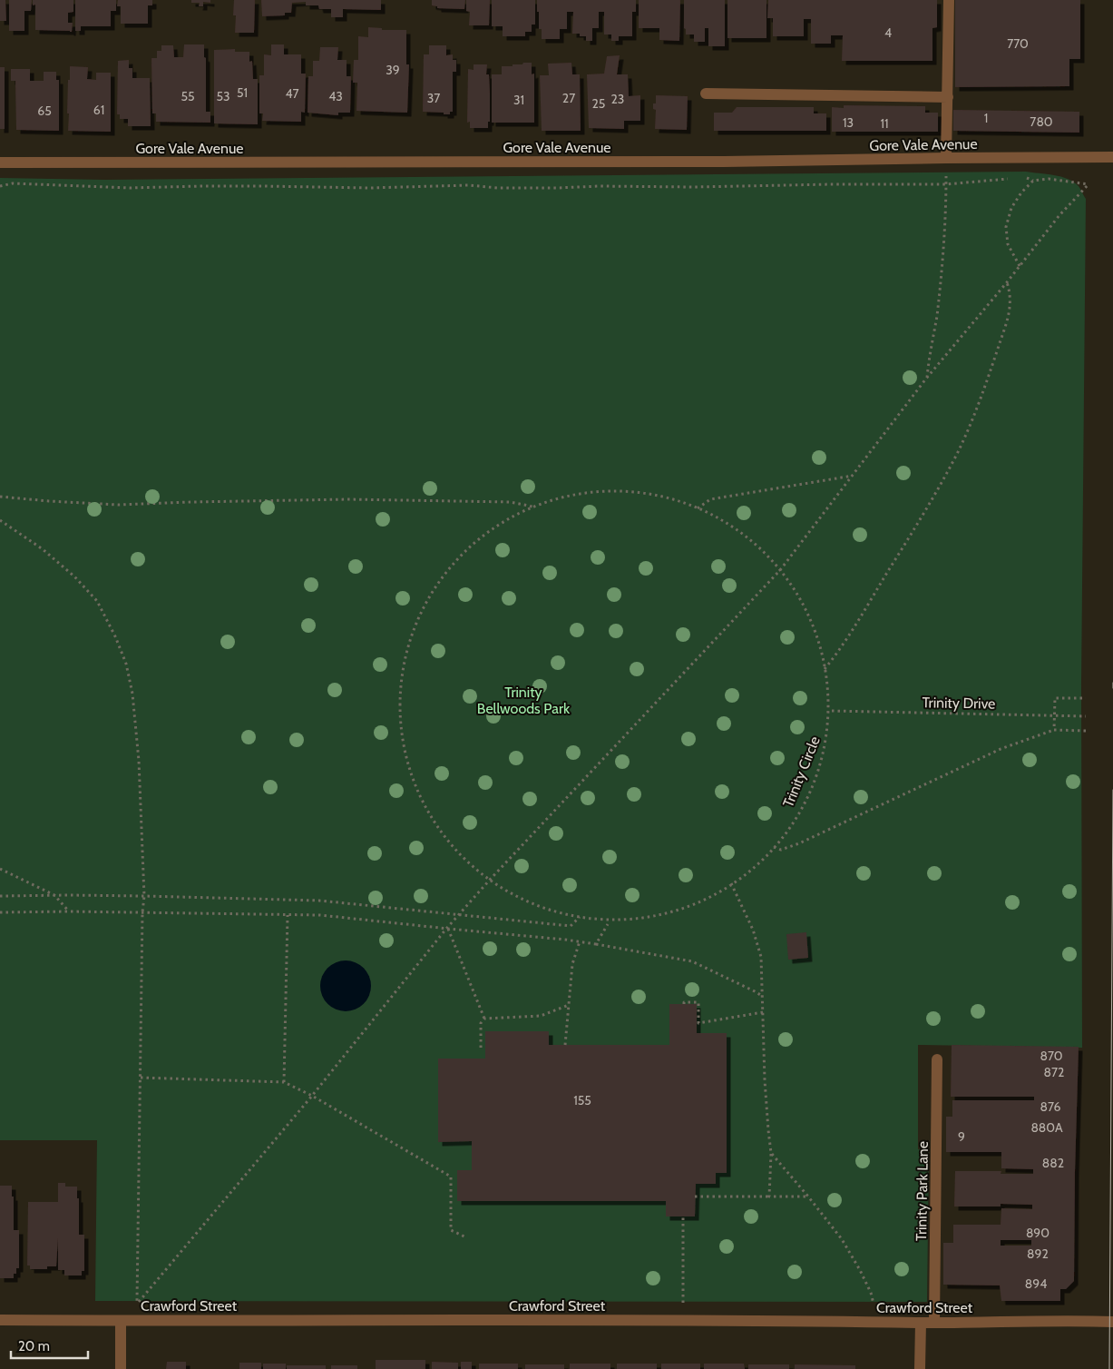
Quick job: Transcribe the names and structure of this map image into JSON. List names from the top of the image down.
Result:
{
  "streets": {
    "street": ["Gore Vale Avenue", "Trinity Park Lane", "Crawford Street"],
    "path": ["Trinity Drive", "Trinity Circle"]
  },
  "crossings": [
    ["Trinity Drive", "Trinity Circle"],
    ["Trinity Park Lane", "Crawford Street"]
  ],
  "parks": ["Trinity Bellwoods Park"],
  "house_numbers": [
    "4",
    "770",
    "39",
    "51",
    "47",
    "55",
    "53",
    "43",
    "37",
    "27",
    "23",
    "31",
    "25",
    "61",
    "65",
    "1",
    "780",
    "13",
    "11",
    "870",
    "872",
    "155",
    "876",
    "880A",
    "9",
    "882",
    "890",
    "892",
    "894"
  ],
  "scale_bar": "20 m"
}
